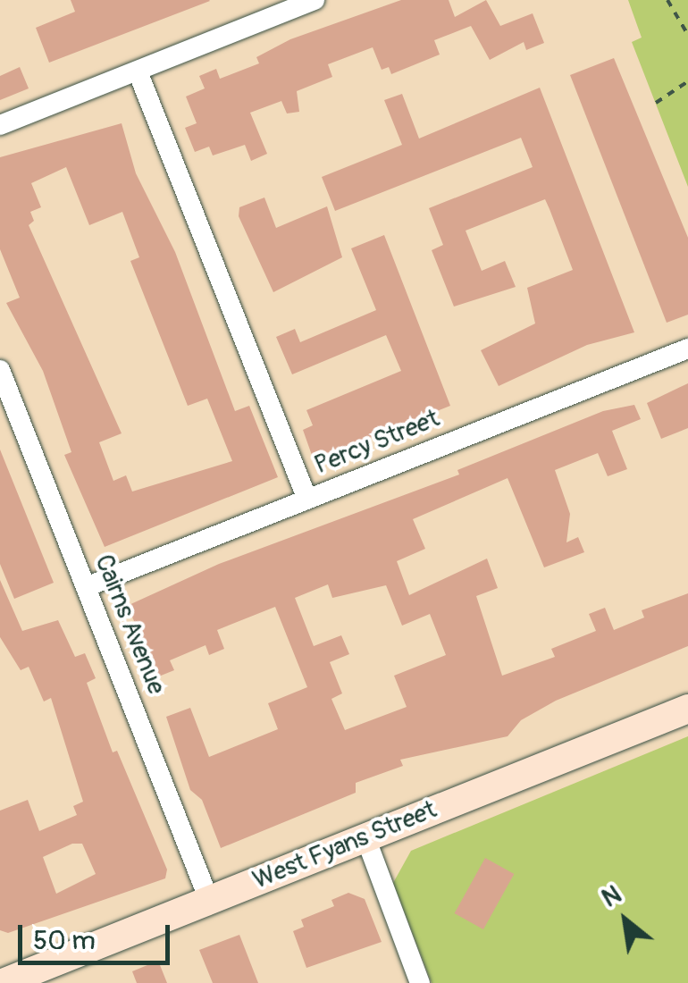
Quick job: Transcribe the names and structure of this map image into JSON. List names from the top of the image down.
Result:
{
  "streets": {
    "main road": ["West Fyans Street"],
    "street": ["Percy Street", "Cairns Avenue"]
  },
  "crossings": [
    ["Percy Street", "Cairns Avenue"],
    ["Cairns Avenue", "West Fyans Street"]
  ],
  "scale_bar": "50 m",
  "north": "top left"
}
